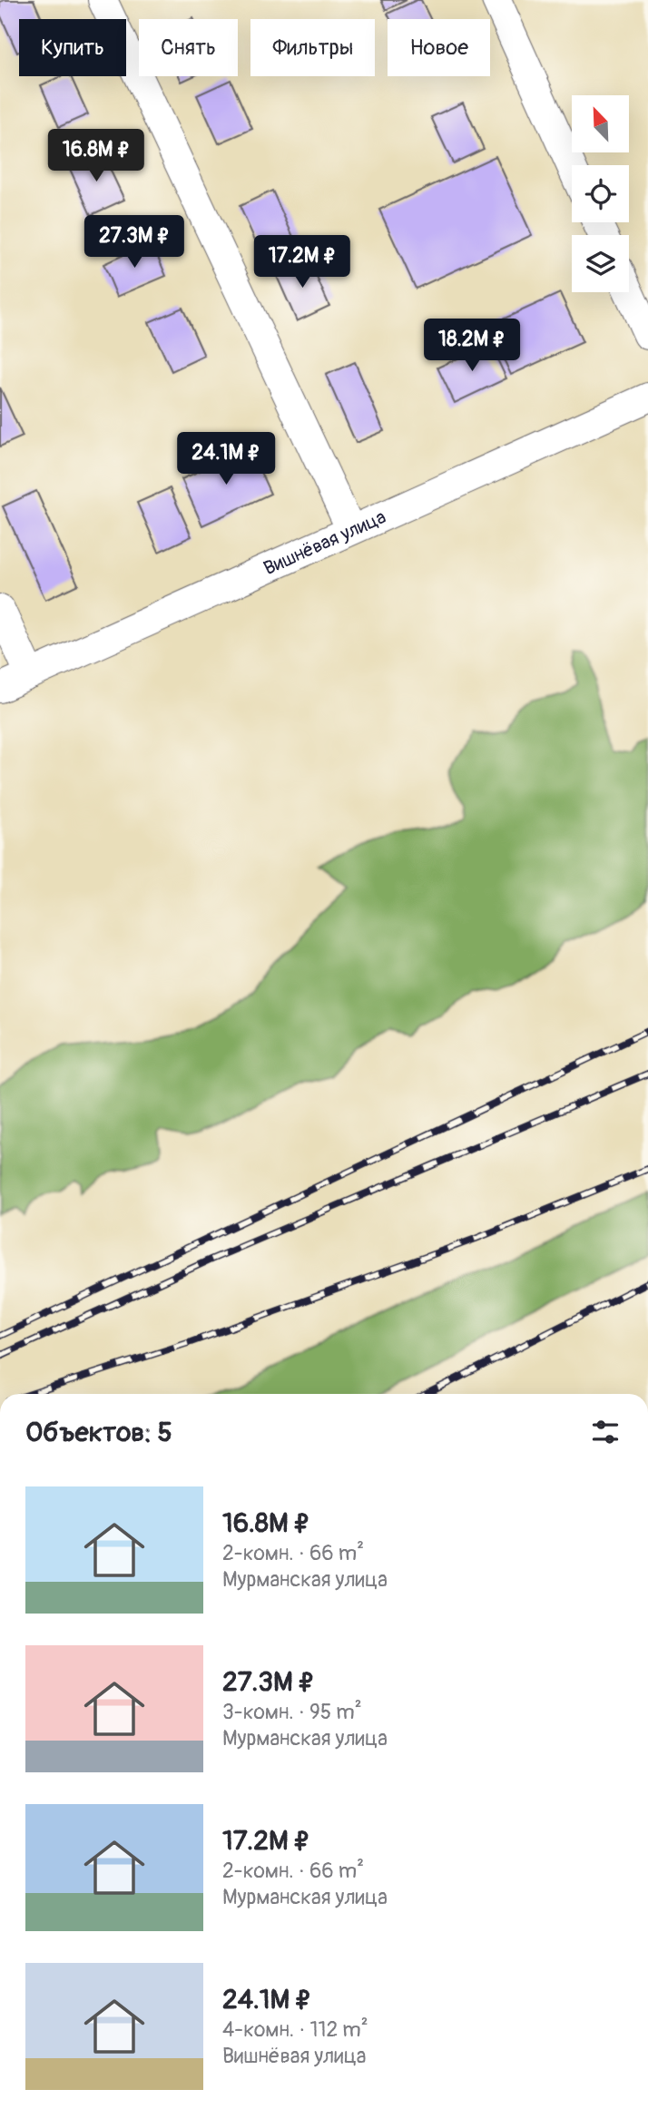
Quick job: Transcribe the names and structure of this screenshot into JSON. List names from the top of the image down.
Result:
{
  "streets": {
    "street": ["Вишнёвая улица"]
  },
  "north": "top left",
  "page": {
    "chip": [
      "Купить",
      "Снять",
      "Фильтры",
      "Новое"
    ],
    "price": [
      "16.8M ₽",
      "27.3M ₽",
      "17.2M ₽",
      "18.2M ₽",
      "24.1M ₽"
    ],
    "heading": "Объектов: 5",
    "list": [
      {
        "name": "16.8M ₽",
        "note": "2-комн. · 66 m² · Мурманская улица"
      },
      {
        "name": "27.3M ₽",
        "note": "3-комн. · 95 m² · Мурманская улица"
      },
      {
        "name": "17.2M ₽",
        "note": "2-комн. · 66 m² · Мурманская улица"
      },
      {
        "name": "24.1M ₽",
        "note": "4-комн. · 112 m² · Вишнёвая улица"
      }
    ]
  }
}
